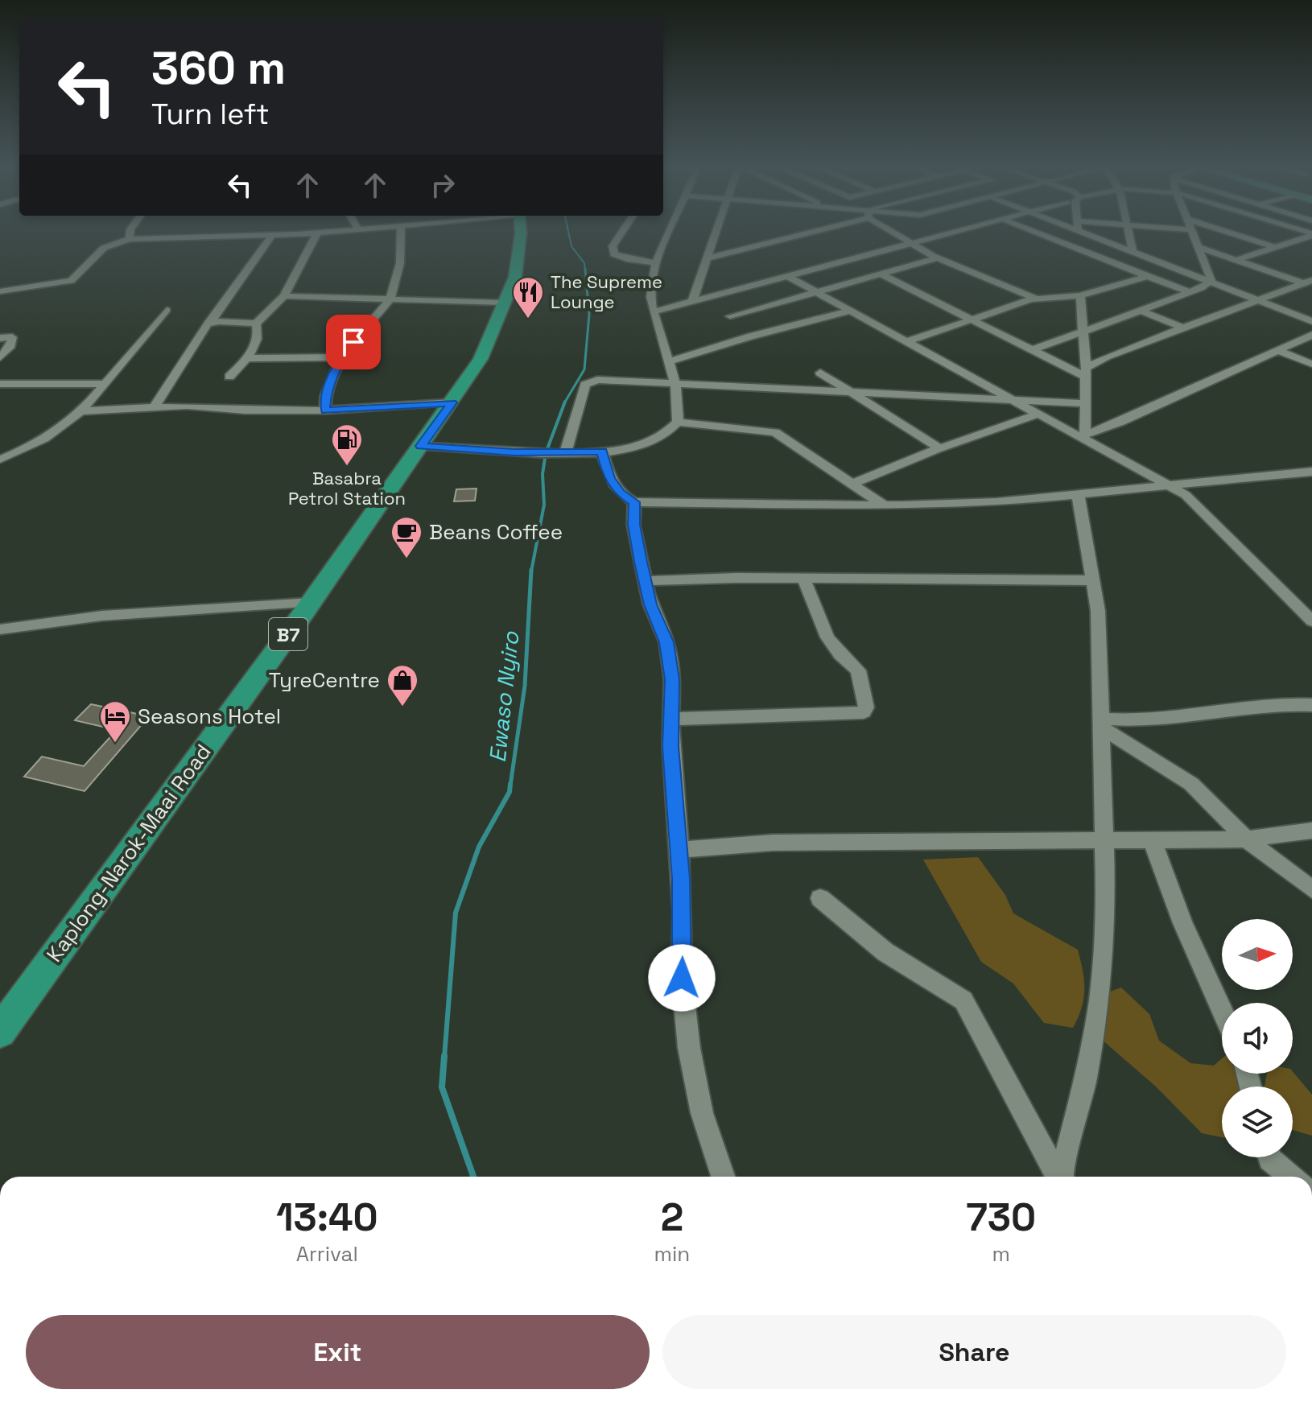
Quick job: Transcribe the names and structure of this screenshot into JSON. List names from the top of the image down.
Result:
{
  "streets": {
    "highway": ["B7", "Kaplong-Narok-Maai Road"]
  },
  "water": ["Ewaso Nyiro"],
  "places": {
    "restaurant": ["The Supreme Lounge"],
    "fuel station": ["Basabra Petrol Station"],
    "cafe": ["Beans Coffee"],
    "shop": ["TyreCentre"],
    "hotel": ["Seasons Hotel"]
  },
  "north": "right",
  "page": {
    "turn": ["360 m", "Turn left"],
    "eta": [
      "13:40",
      "Arrival",
      "2",
      "min",
      "730",
      "m"
    ],
    "buttons": ["Exit", "Share"]
  }
}
